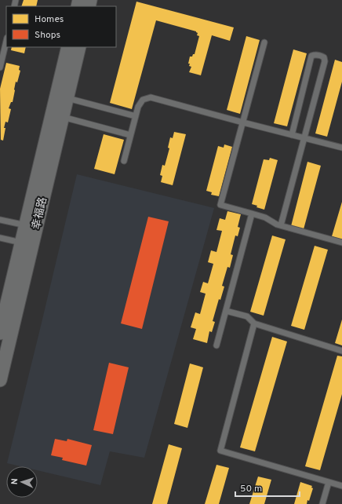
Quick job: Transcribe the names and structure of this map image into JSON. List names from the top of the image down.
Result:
{
  "streets": {
    "street": ["幸福路"]
  },
  "legend": ["Homes", "Shops"],
  "scale_bar": "50 m",
  "north": "left"
}
